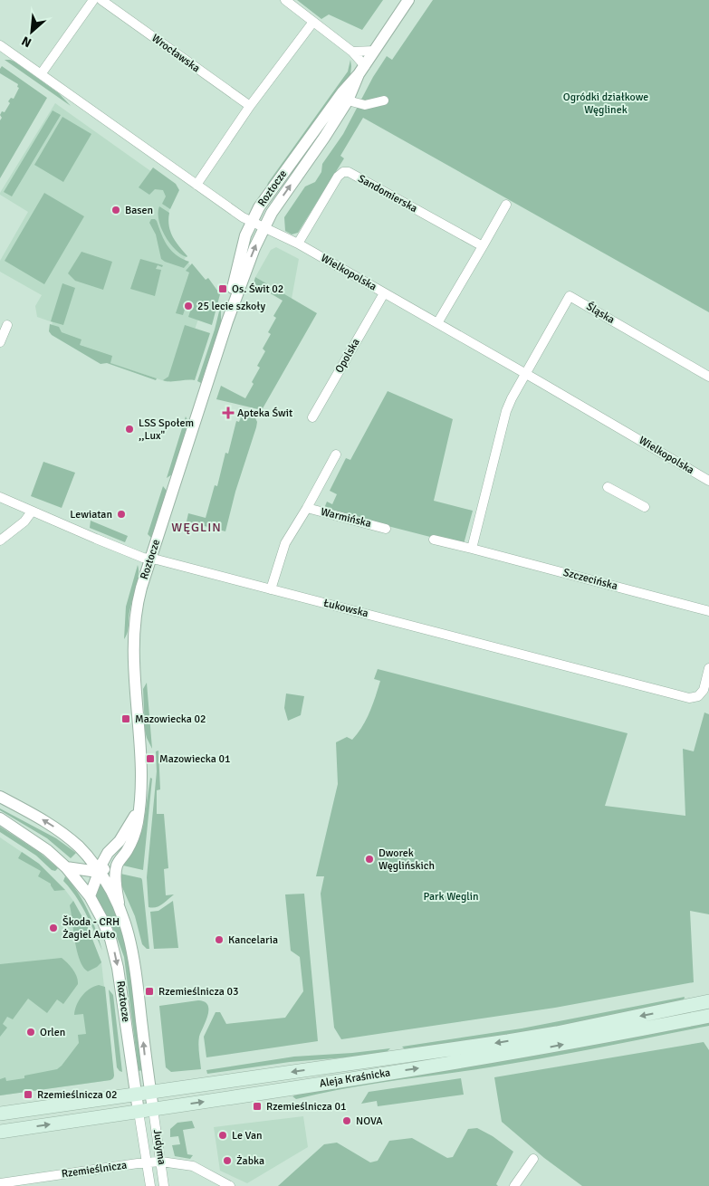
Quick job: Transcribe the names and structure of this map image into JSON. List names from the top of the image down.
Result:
{
  "streets": {
    "main road": ["Aleja Kraśnicka"],
    "street": [
      "Wrocławska",
      "Roztocze",
      "Sandomierska",
      "Wielkopolska",
      "Śląska",
      "Opolska",
      "Warmińska",
      "Szczecińska",
      "Łukowska",
      "Judyma",
      "Rzemieślnicza"
    ]
  },
  "crossings": [
    ["Roztocze", "Wielkopolska"],
    ["Roztocze", "Łukowska"],
    ["Roztocze", "Aleja Kraśnicka"],
    ["Roztocze", "Judyma"],
    ["Sandomierska", "Wielkopolska"],
    ["Wielkopolska", "Śląska"],
    ["Wielkopolska", "Opolska"],
    ["Warmińska", "Łukowska"],
    ["Aleja Kraśnicka", "Judyma"],
    ["Judyma", "Rzemieślnicza"]
  ],
  "districts": ["WĘGLIN"],
  "parks": ["Ogródki działkowe Węglinek", "Park Weglin"],
  "places": {
    "other": [
      "Basen",
      "25 lecie szkoły",
      "LSS Społem ,,Lux\"",
      "Lewiatan",
      "Dworek Węglińskich",
      "Škoda - CRH Żagiel Auto",
      "Kancelaria",
      "Orlen",
      "NOVA",
      "Le Van",
      "Żabka"
    ],
    "transit": [
      "Os. Świt 02",
      "Mazowiecka 02",
      "Mazowiecka 01",
      "Rzemieślnicza 03",
      "Rzemieślnicza 02",
      "Rzemieślnicza 01"
    ],
    "health": ["Apteka Świt"]
  },
  "north": "bottom left"
}
